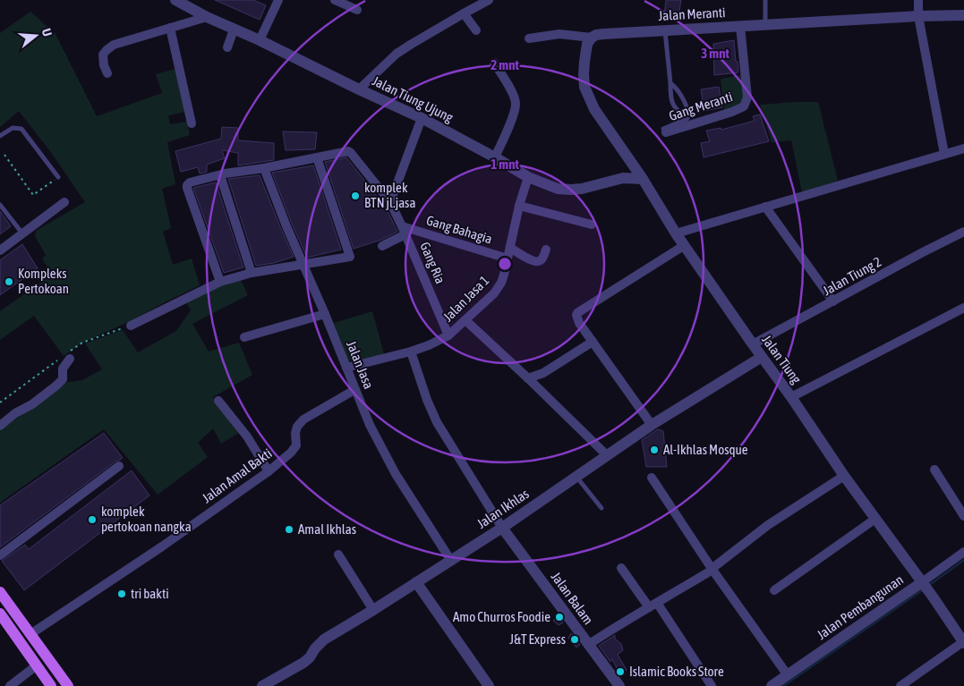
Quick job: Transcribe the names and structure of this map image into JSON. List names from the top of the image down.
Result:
{
  "streets": {
    "street": [
      "Jalan Meranti",
      "Jalan Tiung Ujung",
      "Gang Meranti",
      "Gang Bahagia",
      "Gang Ria",
      "Jalan Tiung 2",
      "Jalan Jasa 1",
      "Jalan Tiung",
      "Jalan Jasa",
      "Jalan Amal Bakti",
      "Jalan Ikhlas",
      "Jalan Balam",
      "Jalan Pembangunan"
    ]
  },
  "crossings": [
    ["Jalan Meranti", "Gang Meranti"],
    ["Jalan Meranti", "Jalan Tiung"],
    ["Jalan Tiung Ujung", "Jalan Jasa 1"],
    ["Jalan Tiung Ujung", "Jalan Tiung"],
    ["Gang Bahagia", "Gang Ria"],
    ["Gang Bahagia", "Jalan Jasa 1"],
    ["Gang Ria", "Jalan Jasa 1"],
    ["Jalan Tiung 2", "Jalan Tiung"],
    ["Jalan Jasa 1", "Jalan Jasa"],
    ["Jalan Tiung", "Jalan Ikhlas"],
    ["Jalan Tiung", "Jalan Pembangunan"],
    ["Jalan Jasa", "Jalan Amal Bakti"],
    ["Jalan Jasa", "Jalan Ikhlas"],
    ["Jalan Ikhlas", "Jalan Balam"]
  ],
  "places": [
    "komplek BTN jl.jasa",
    "Kompleks Pertokoan",
    "Al-Ikhlas Mosque",
    "komplek pertokoan nangka",
    "Amal Ikhlas",
    "tri bakti",
    "Amo Churros Foodie",
    "J&T Express",
    "Islamic Books Store"
  ],
  "north": "right",
  "rings": ["3 mnt", "2 mnt", "1 mnt"]
}
